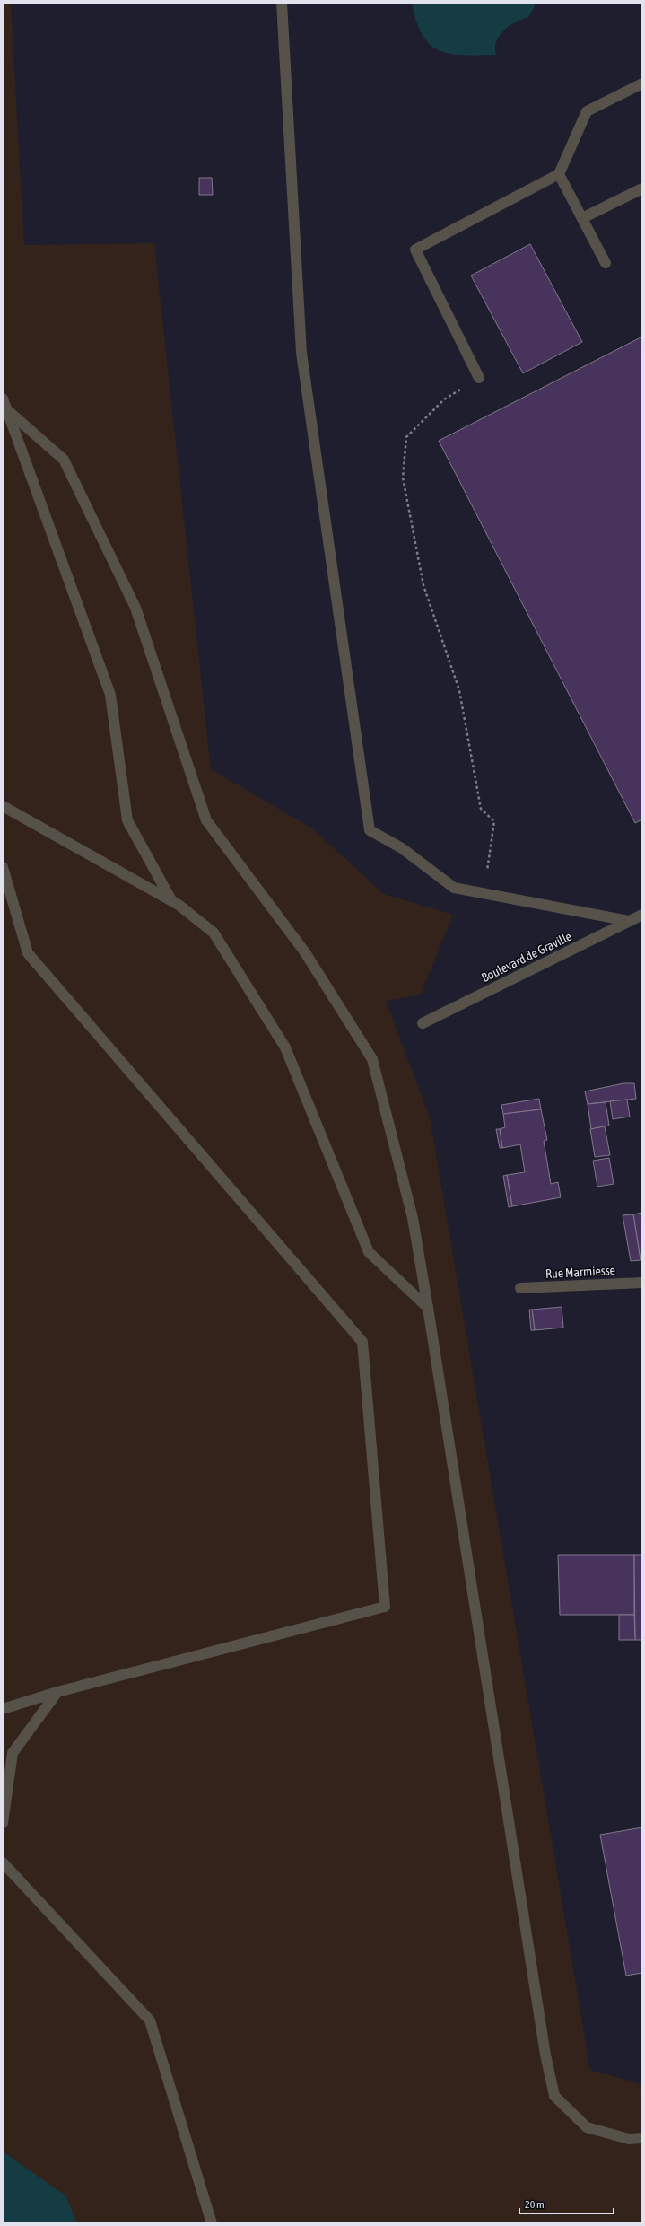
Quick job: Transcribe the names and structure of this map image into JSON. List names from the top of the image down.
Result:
{
  "streets": {
    "street": ["Boulevard de Graville", "Rue Marmiesse"]
  },
  "scale_bar": "20 m"
}
